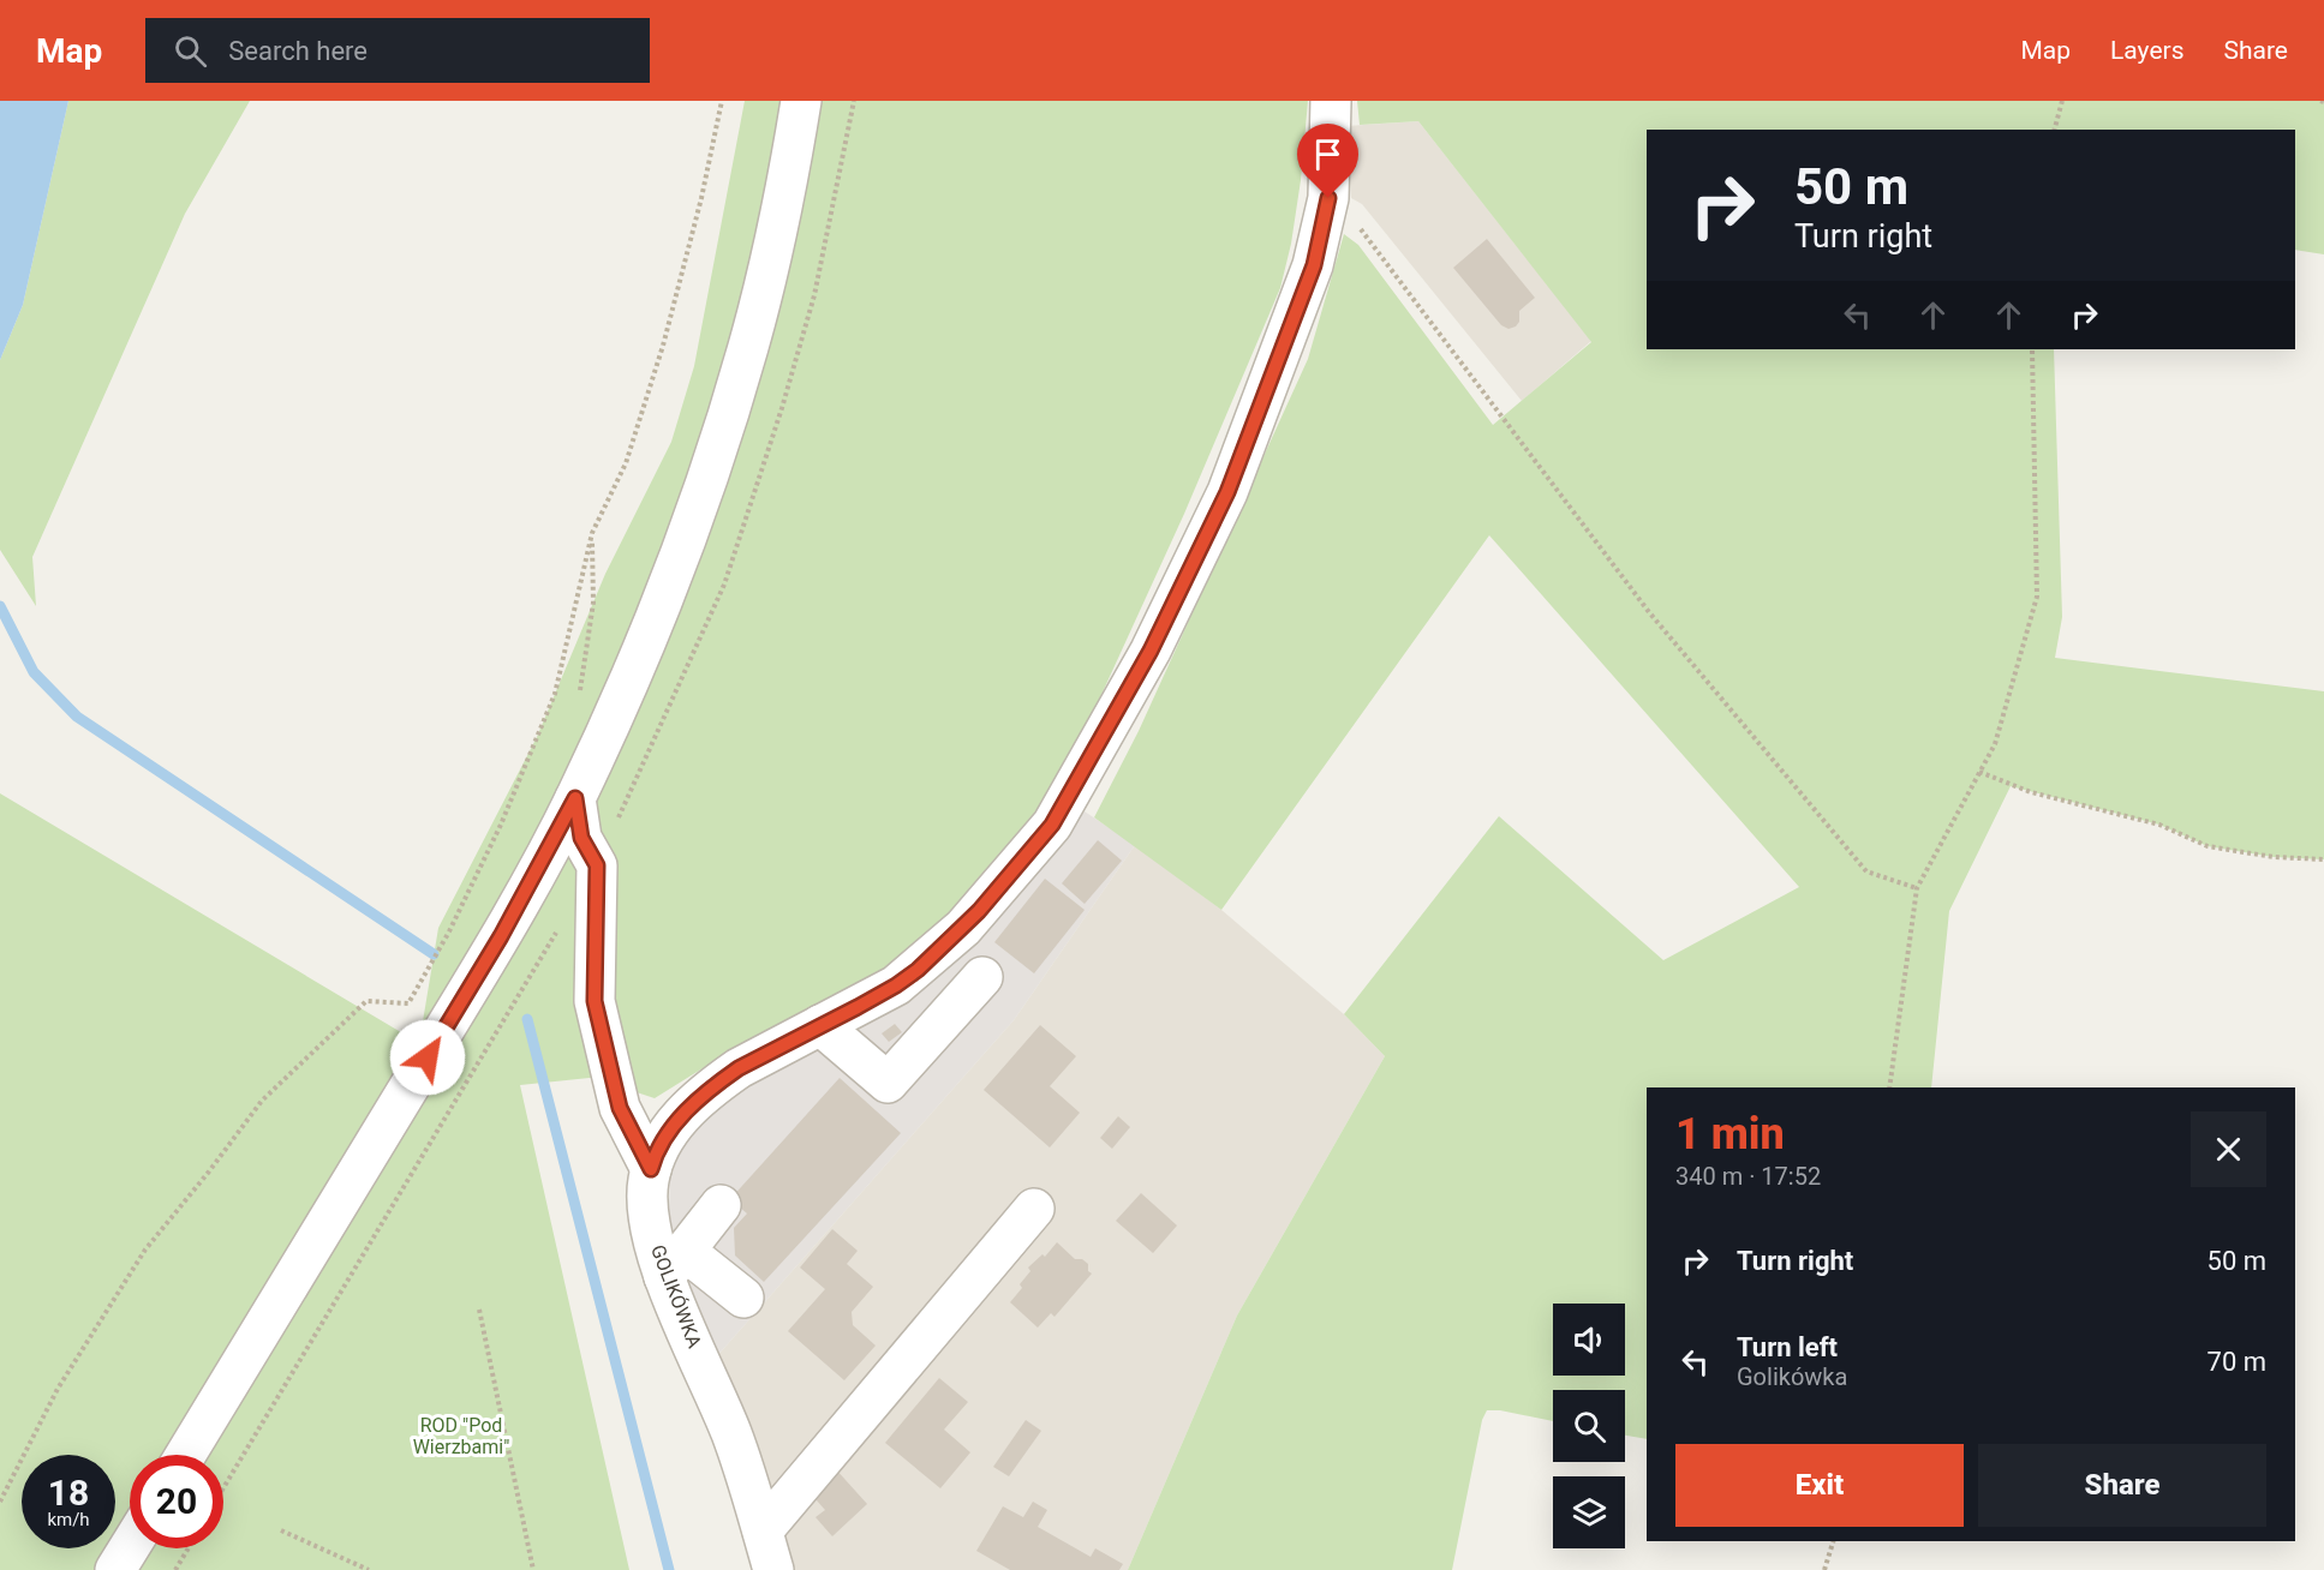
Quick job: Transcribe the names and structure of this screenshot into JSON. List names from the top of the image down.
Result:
{
  "streets": {
    "street": ["GOLIKÓWKA"]
  },
  "parks": ["ROD \"Pod Wierzbami\""],
  "page": {
    "header": "Map",
    "search": "Search here",
    "nav": ["Map", "Layers", "Share"],
    "turn": ["50 m", "Turn right"],
    "heading": ["1 min", "340 m · 17:52"],
    "list": [
      {
        "name": "Turn right",
        "value": "50 m"
      },
      {
        "name": "Turn left",
        "note": "Golikówka",
        "value": "70 m"
      }
    ],
    "buttons": ["Exit", "Share"],
    "speed": "18 km/h",
    "limit": "20"
  }
}
